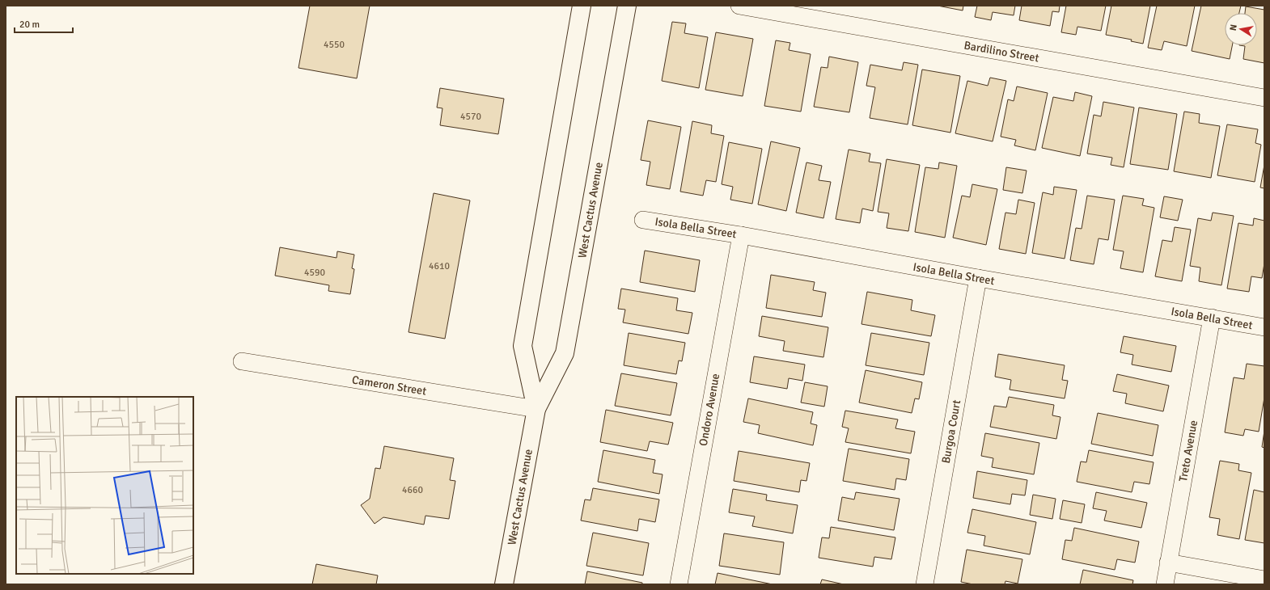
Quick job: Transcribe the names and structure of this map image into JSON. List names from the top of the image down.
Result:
{
  "streets": {
    "main road": ["West Cactus Avenue"],
    "street": [
      "Bardilino Street",
      "Isola Bella Street",
      "Cameron Street",
      "Ondoro Avenue",
      "Burgoa Court",
      "Treto Avenue"
    ]
  },
  "crossings": [
    ["West Cactus Avenue", "Cameron Street"],
    ["Isola Bella Street", "Ondoro Avenue"],
    ["Isola Bella Street", "Burgoa Court"],
    ["Isola Bella Street", "Treto Avenue"]
  ],
  "house_numbers": [
    "4550",
    "4570",
    "4610",
    "4590",
    "4660"
  ],
  "scale_bar": "20 m",
  "north": "left"
}
